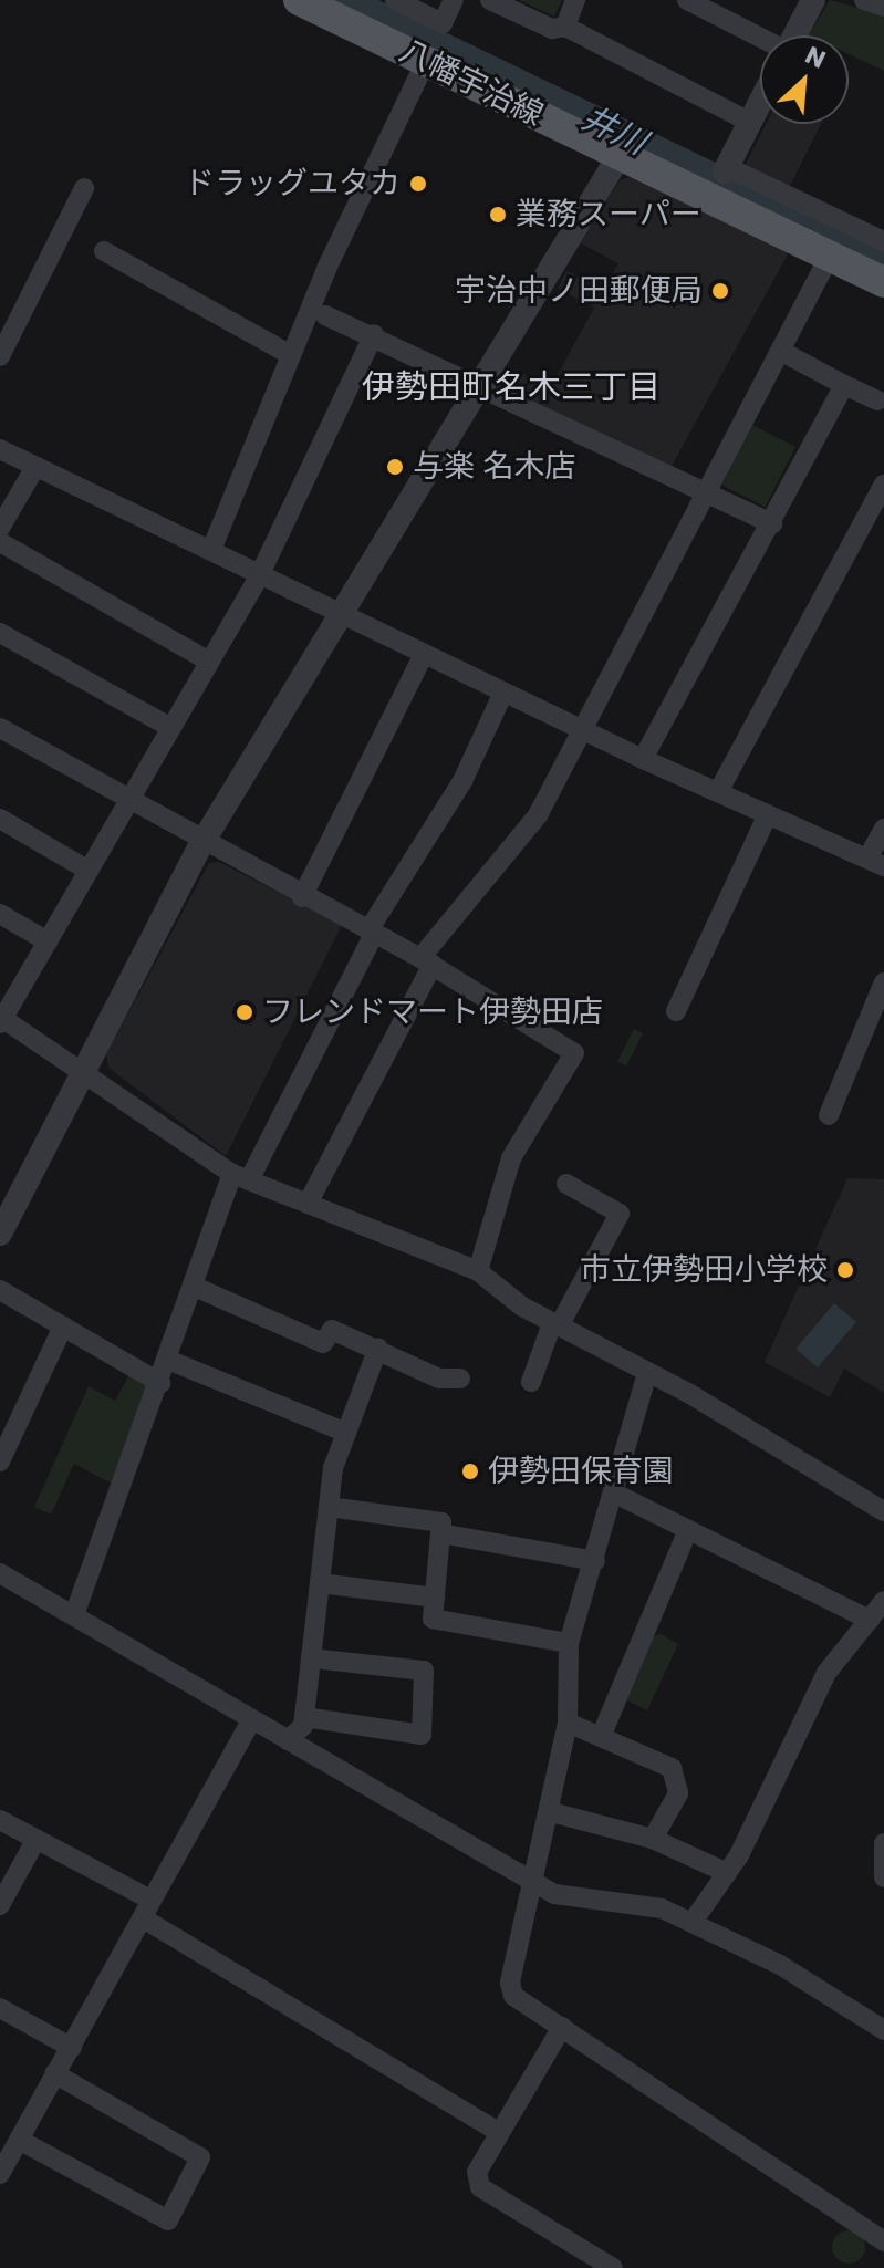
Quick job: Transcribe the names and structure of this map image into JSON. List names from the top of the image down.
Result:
{
  "streets": {
    "main road": ["八幡宇治線"]
  },
  "districts": ["伊勢田町名木三丁目"],
  "water": ["井川"],
  "places": [
    "ドラッグユタカ",
    "業務スーパー",
    "宇治中ノ田郵便局",
    "与楽 名木店",
    "フレンドマート伊勢田店",
    "市立伊勢田小学校",
    "伊勢田保育園"
  ],
  "north": "top right"
}
